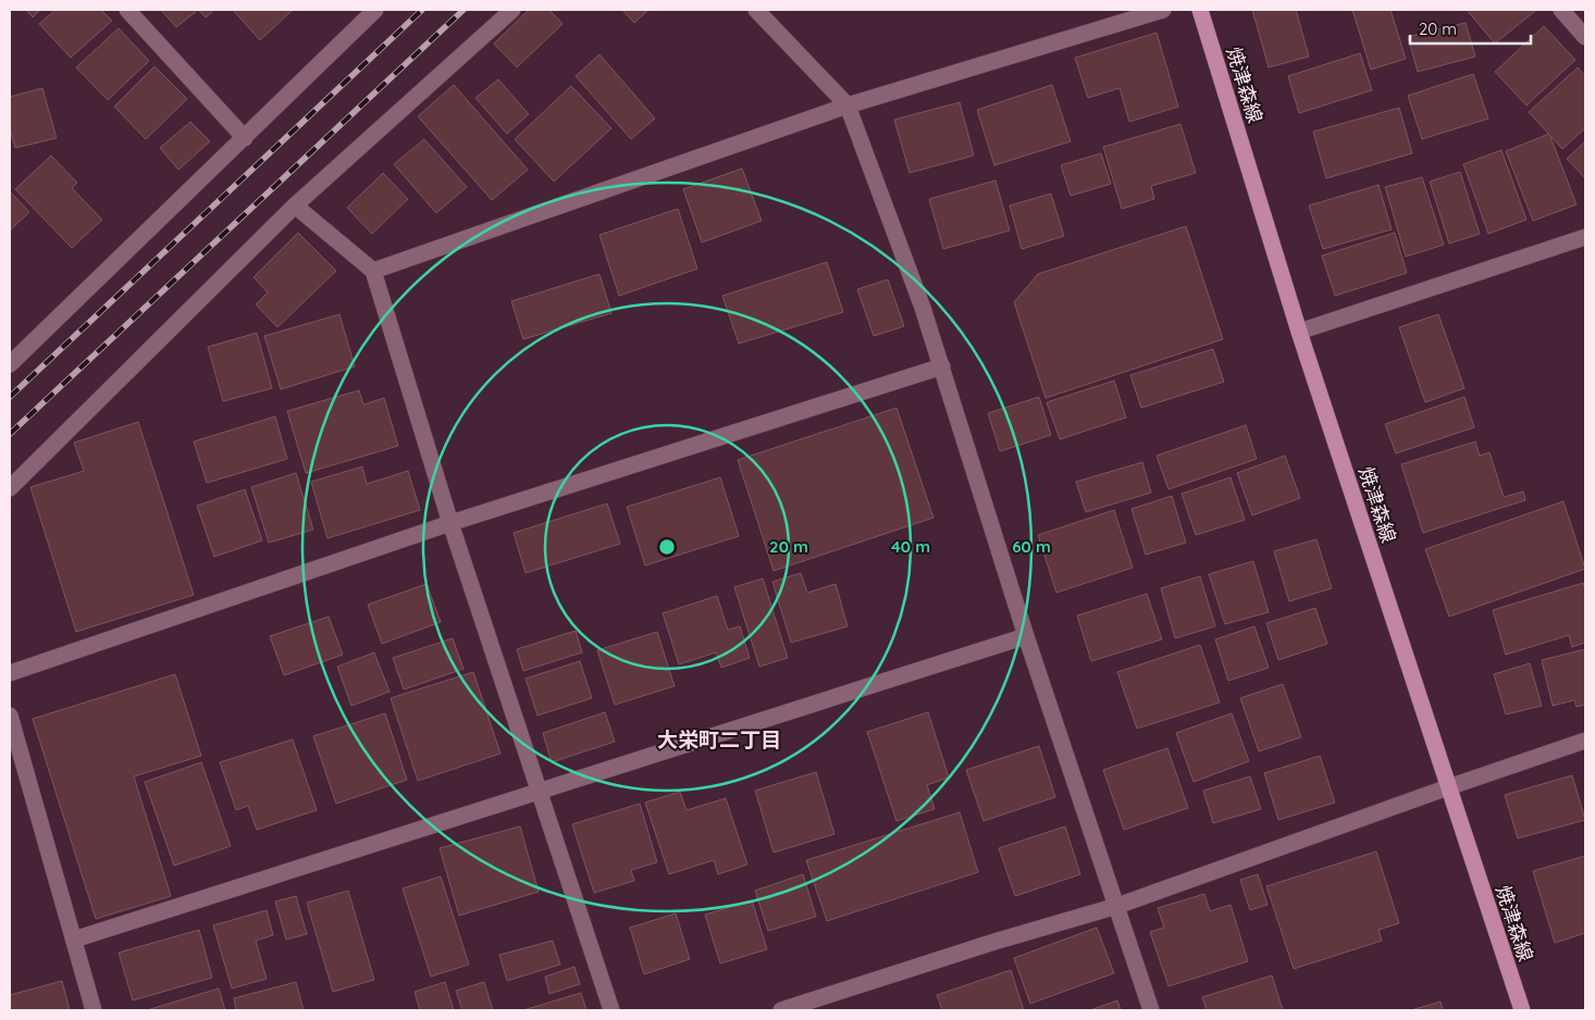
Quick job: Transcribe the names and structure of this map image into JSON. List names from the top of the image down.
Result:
{
  "streets": {
    "main road": ["焼津森線"]
  },
  "districts": ["大栄町二丁目"],
  "scale_bar": "20 m",
  "rings": ["20 m", "40 m", "60 m"]
}
